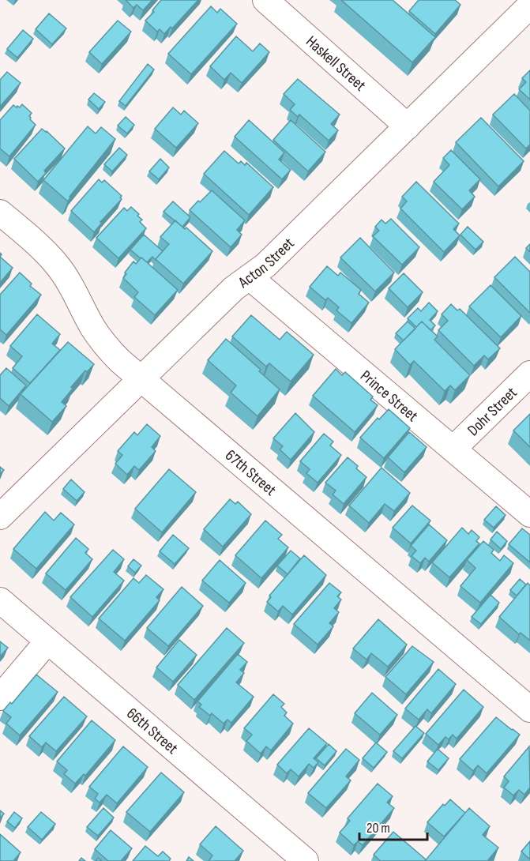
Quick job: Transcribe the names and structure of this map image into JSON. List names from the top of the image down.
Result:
{
  "streets": {
    "street": [
      "Haskell Street",
      "Acton Street",
      "Prince Street",
      "Dohr Street",
      "67th Street",
      "66th Street"
    ]
  },
  "crossings": [
    ["Haskell Street", "Acton Street"],
    ["Acton Street", "Prince Street"],
    ["Acton Street", "67th Street"],
    ["Prince Street", "Dohr Street"]
  ],
  "scale_bar": "20 m"
}
